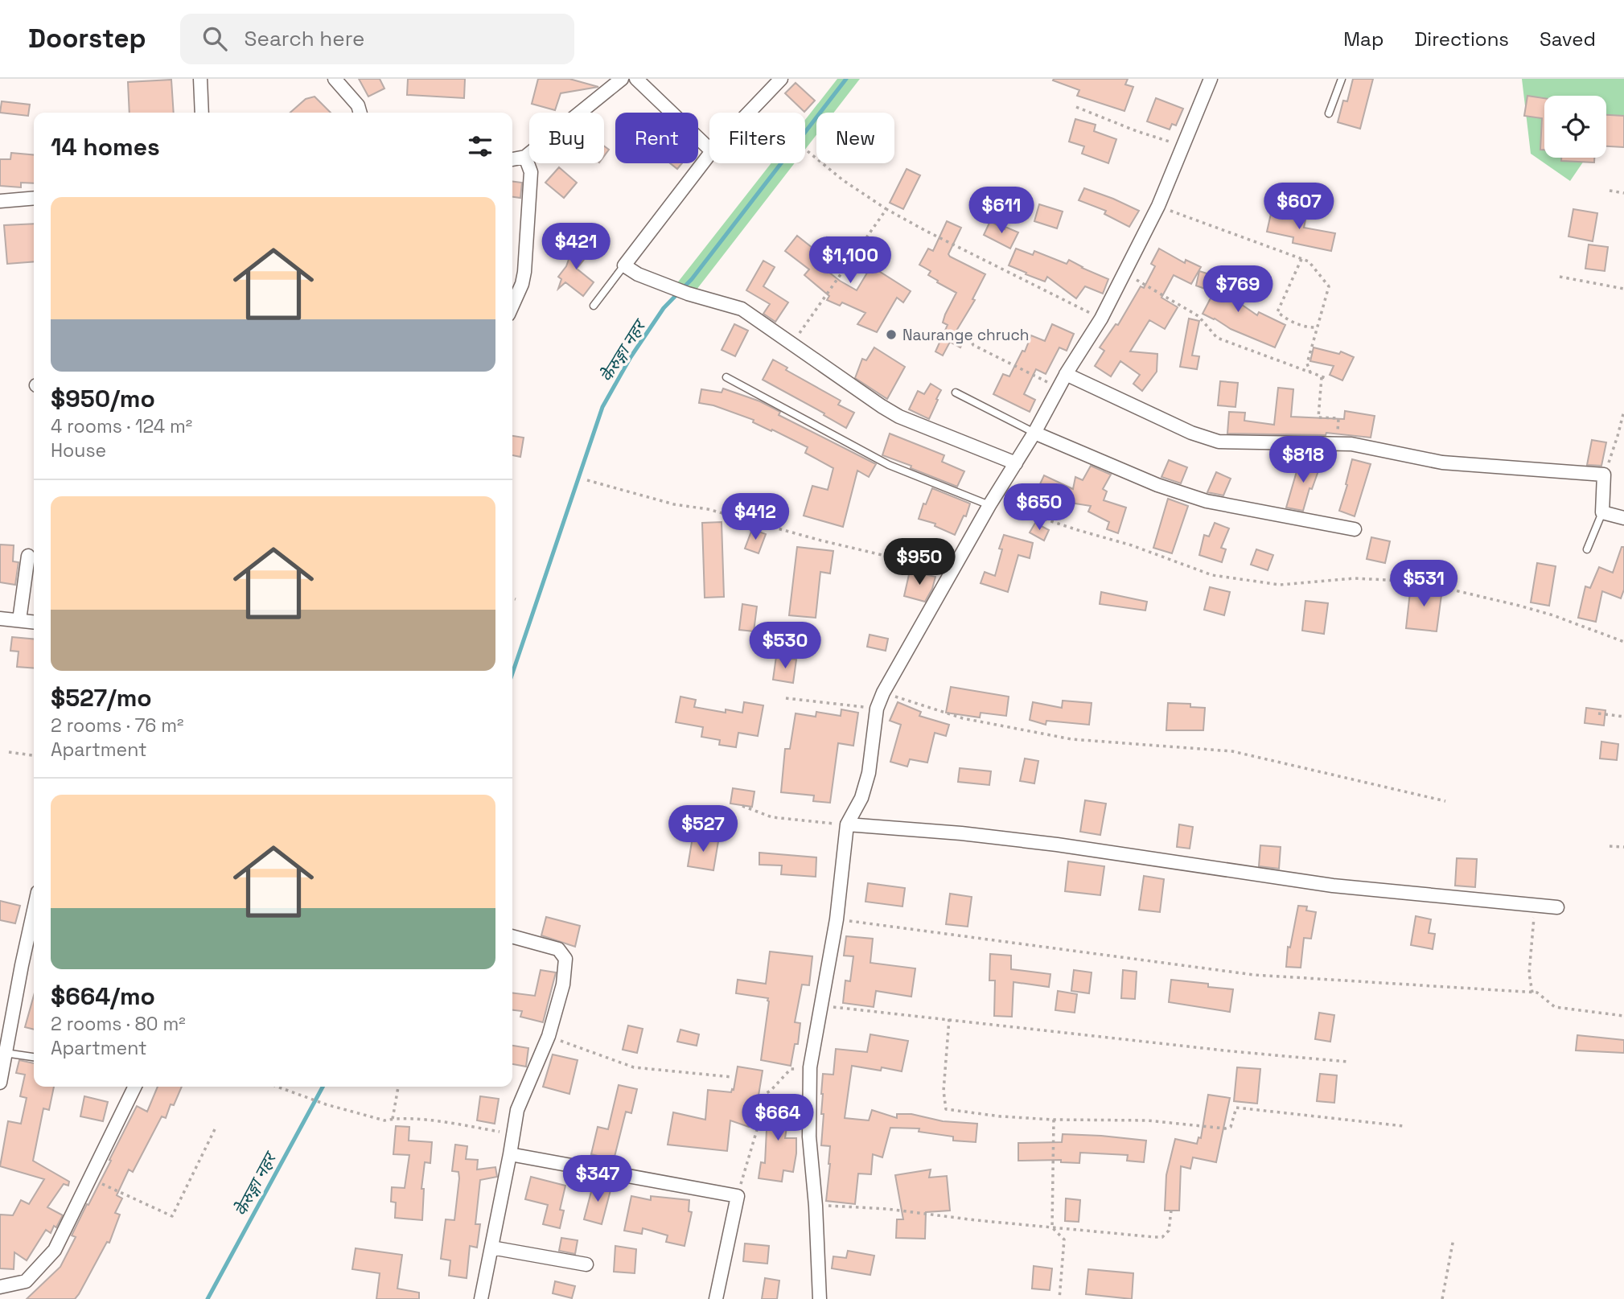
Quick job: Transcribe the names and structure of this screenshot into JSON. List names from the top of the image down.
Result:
{
  "water": ["केेरुङ्गा नहर"],
  "places": ["Naurange chruch"],
  "page": {
    "header": "Doorstep",
    "search": "Search here",
    "nav": ["Map", "Directions", "Saved"],
    "chip": [
      "Buy",
      "Rent",
      "Filters",
      "New"
    ],
    "heading": "14 homes",
    "list": [
      {
        "name": "$950/mo",
        "note": "4 rooms · 124 m² · House"
      },
      {
        "name": "$527/mo",
        "note": "2 rooms · 76 m² · Apartment"
      },
      {
        "name": "$664/mo",
        "note": "2 rooms · 80 m² · Apartment"
      }
    ],
    "price": [
      "$607",
      "$611",
      "$421",
      "$1,100",
      "$769",
      "$818",
      "$650",
      "$412",
      "$950",
      "$531",
      "$530",
      "$527",
      "$664",
      "$347"
    ]
  }
}
